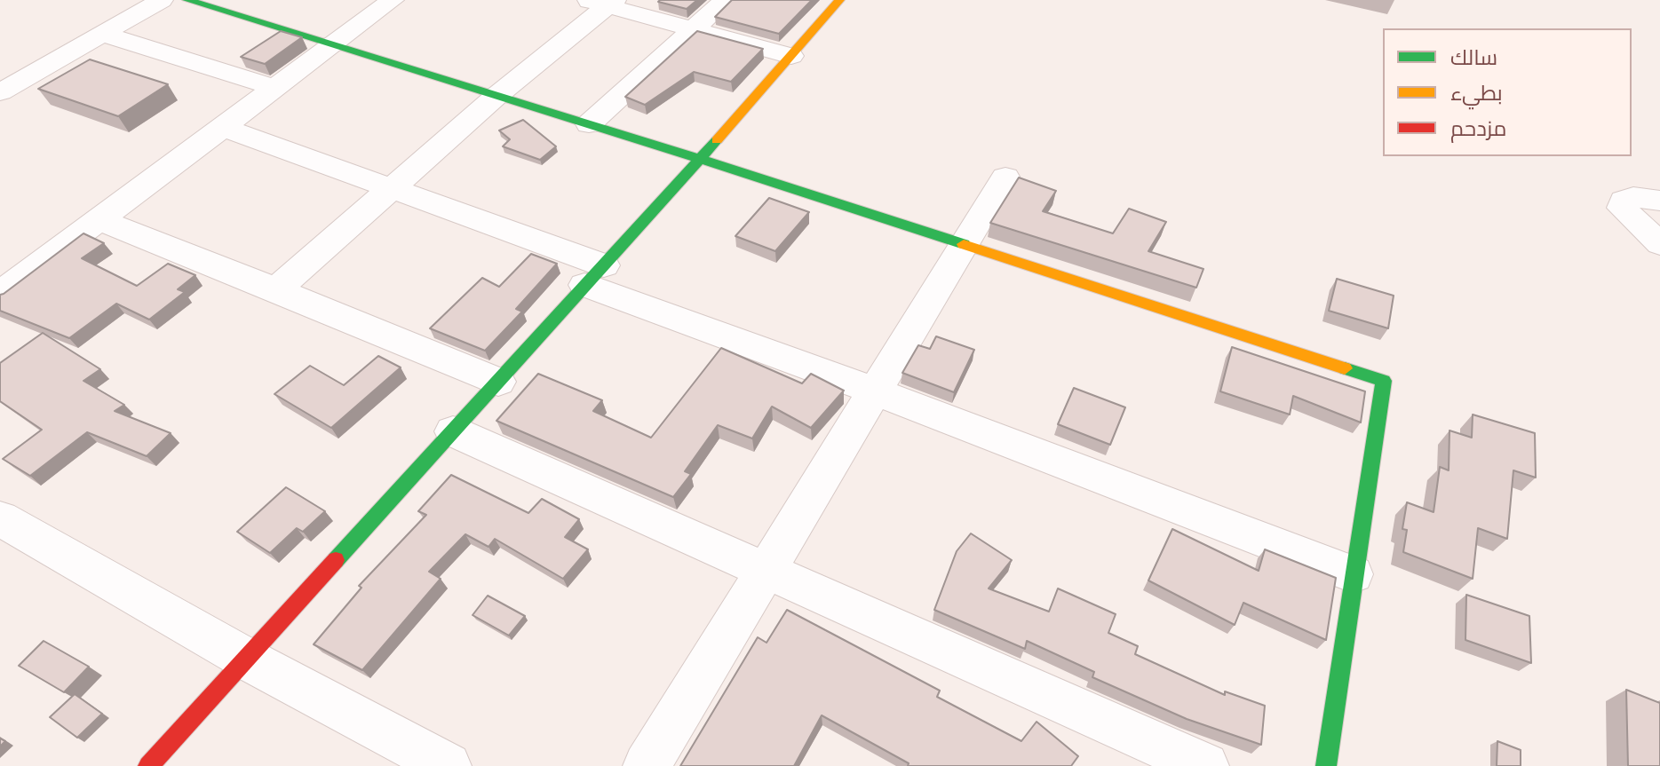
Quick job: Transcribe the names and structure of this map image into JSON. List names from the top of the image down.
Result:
{
  "legend": ["سالك", "بطيء", "مزدحم"]
}
